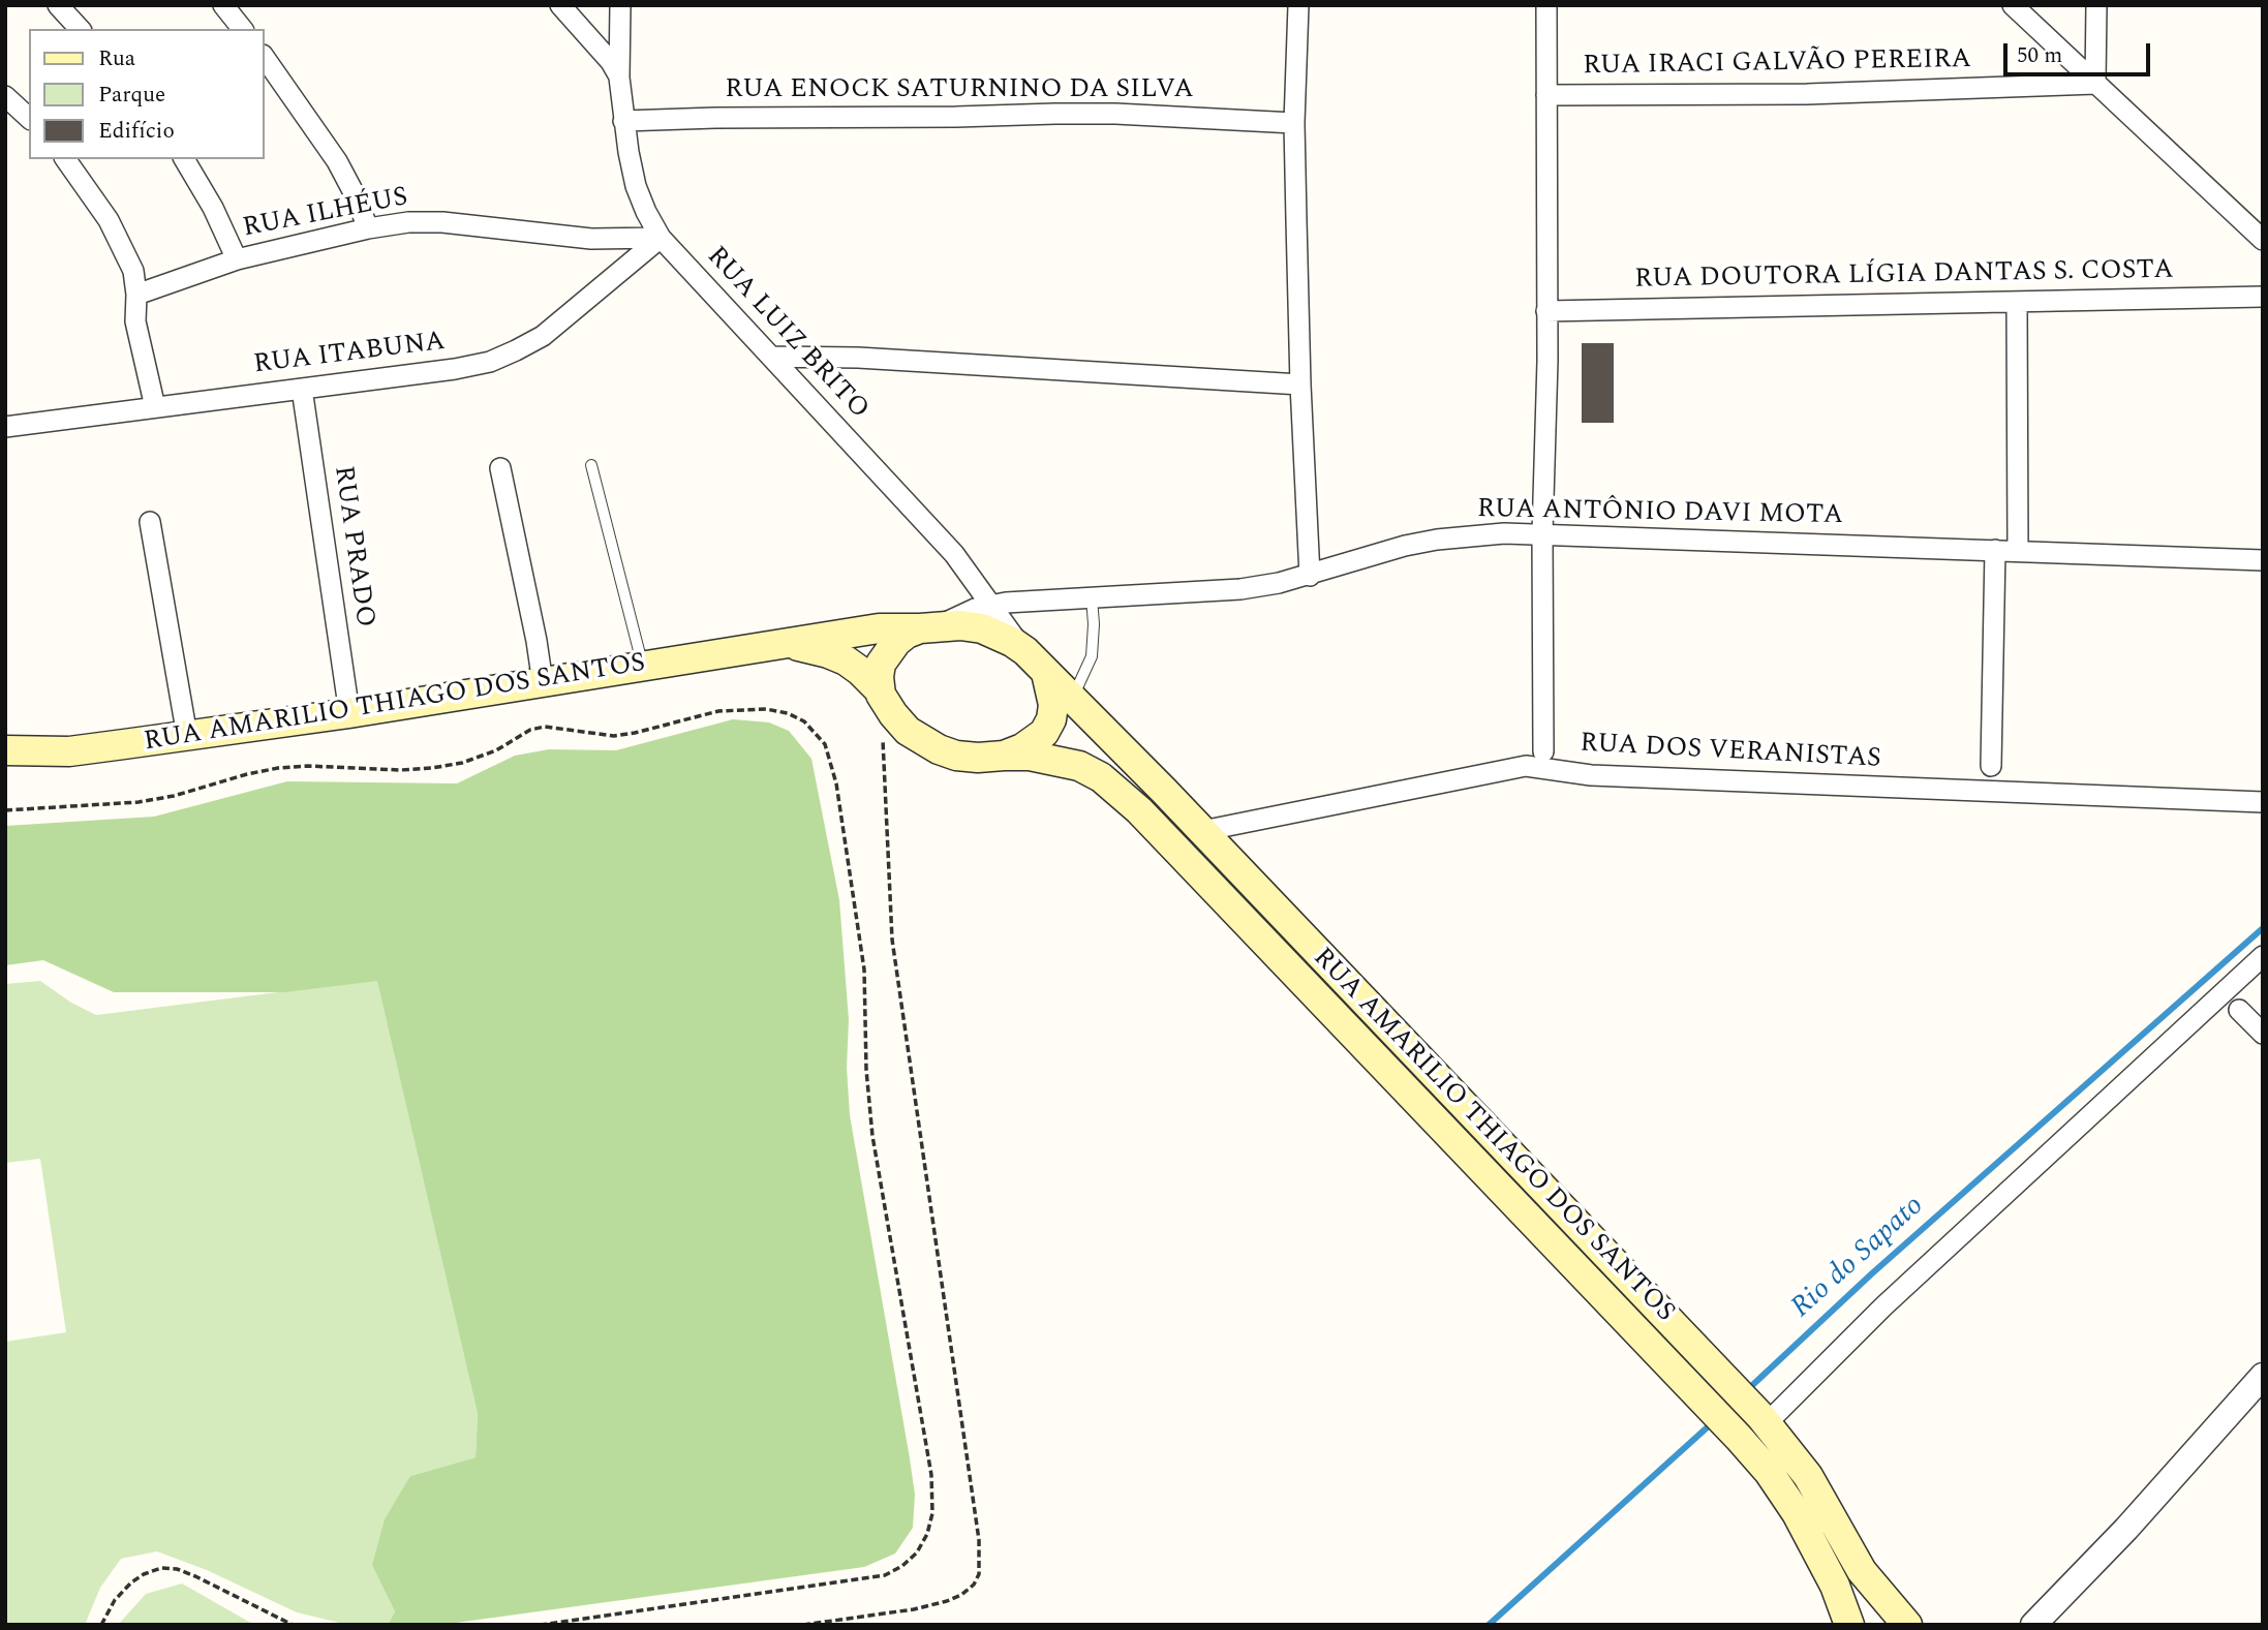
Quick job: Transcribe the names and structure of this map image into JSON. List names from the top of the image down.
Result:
{
  "streets": {
    "main road": ["RUA AMARILIO THIAGO DOS SANTOS"],
    "street": [
      "RUA IRACI GALVÃO PEREIRA",
      "RUA ENOCK SATURNINO DA SILVA",
      "RUA ILHÉUS",
      "RUA DOUTORA LÍGIA DANTAS S. COSTA",
      "RUA LUIZ BRITO",
      "RUA ITABUNA",
      "RUA ANTÔNIO DAVI MOTA",
      "RUA PRADO",
      "RUA DOS VERANISTAS"
    ]
  },
  "crossings": [
    ["RUA ENOCK SATURNINO DA SILVA", "RUA LUIZ BRITO"],
    ["RUA ILHÉUS", "RUA LUIZ BRITO"],
    ["RUA ILHÉUS", "RUA ITABUNA"],
    ["RUA LUIZ BRITO", "RUA ITABUNA"],
    ["RUA LUIZ BRITO", "RUA ANTÔNIO DAVI MOTA"],
    ["RUA LUIZ BRITO", "RUA AMARILIO THIAGO DOS SANTOS"],
    ["RUA ITABUNA", "RUA PRADO"],
    ["RUA ANTÔNIO DAVI MOTA", "RUA AMARILIO THIAGO DOS SANTOS"],
    ["RUA PRADO", "RUA AMARILIO THIAGO DOS SANTOS"],
    ["RUA AMARILIO THIAGO DOS SANTOS", "RUA DOS VERANISTAS"]
  ],
  "water": ["Rio do Sapato"],
  "legend": ["Rua", "Parque", "Edifício"],
  "scale_bar": "50 m"
}
